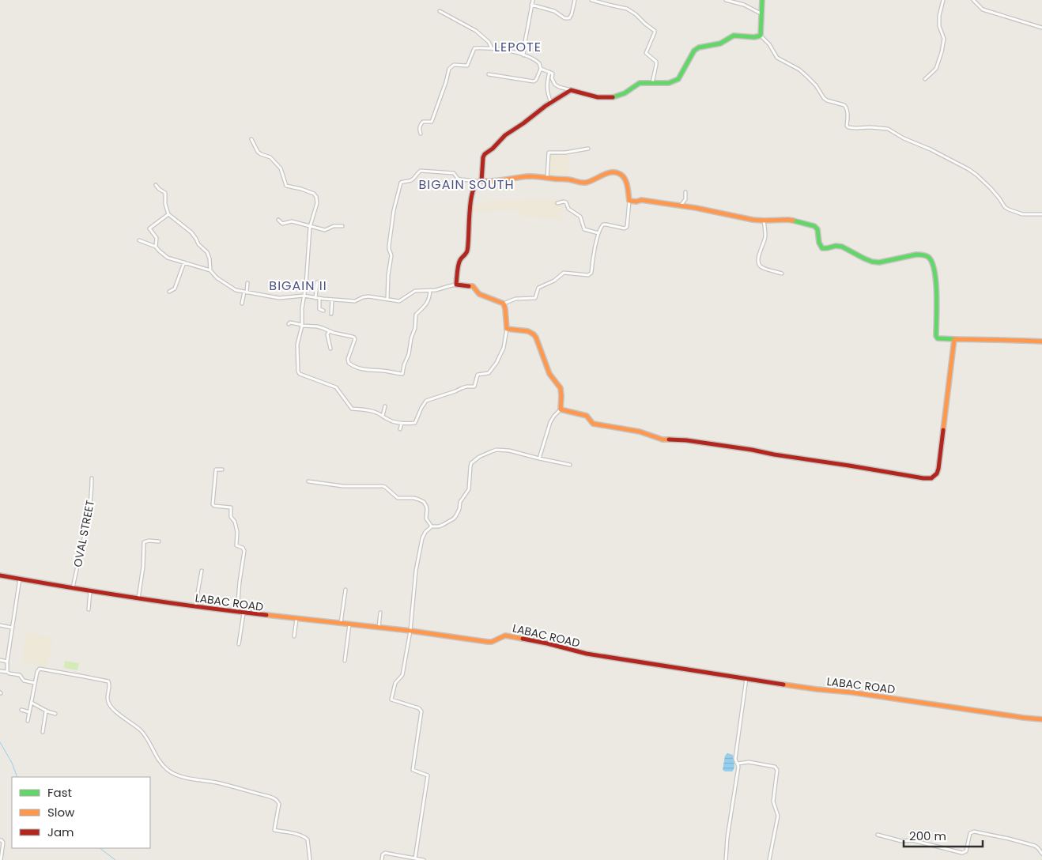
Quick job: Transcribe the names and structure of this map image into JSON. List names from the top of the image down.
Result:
{
  "streets": {
    "street": ["OVAL STREET", "LABAC ROAD"]
  },
  "crossings": [
    ["OVAL STREET", "LABAC ROAD"]
  ],
  "districts": ["LEPOTE", "BIGAIN SOUTH", "BIGAIN II"],
  "legend": ["Fast", "Slow", "Jam"],
  "scale_bar": "200 m"
}
